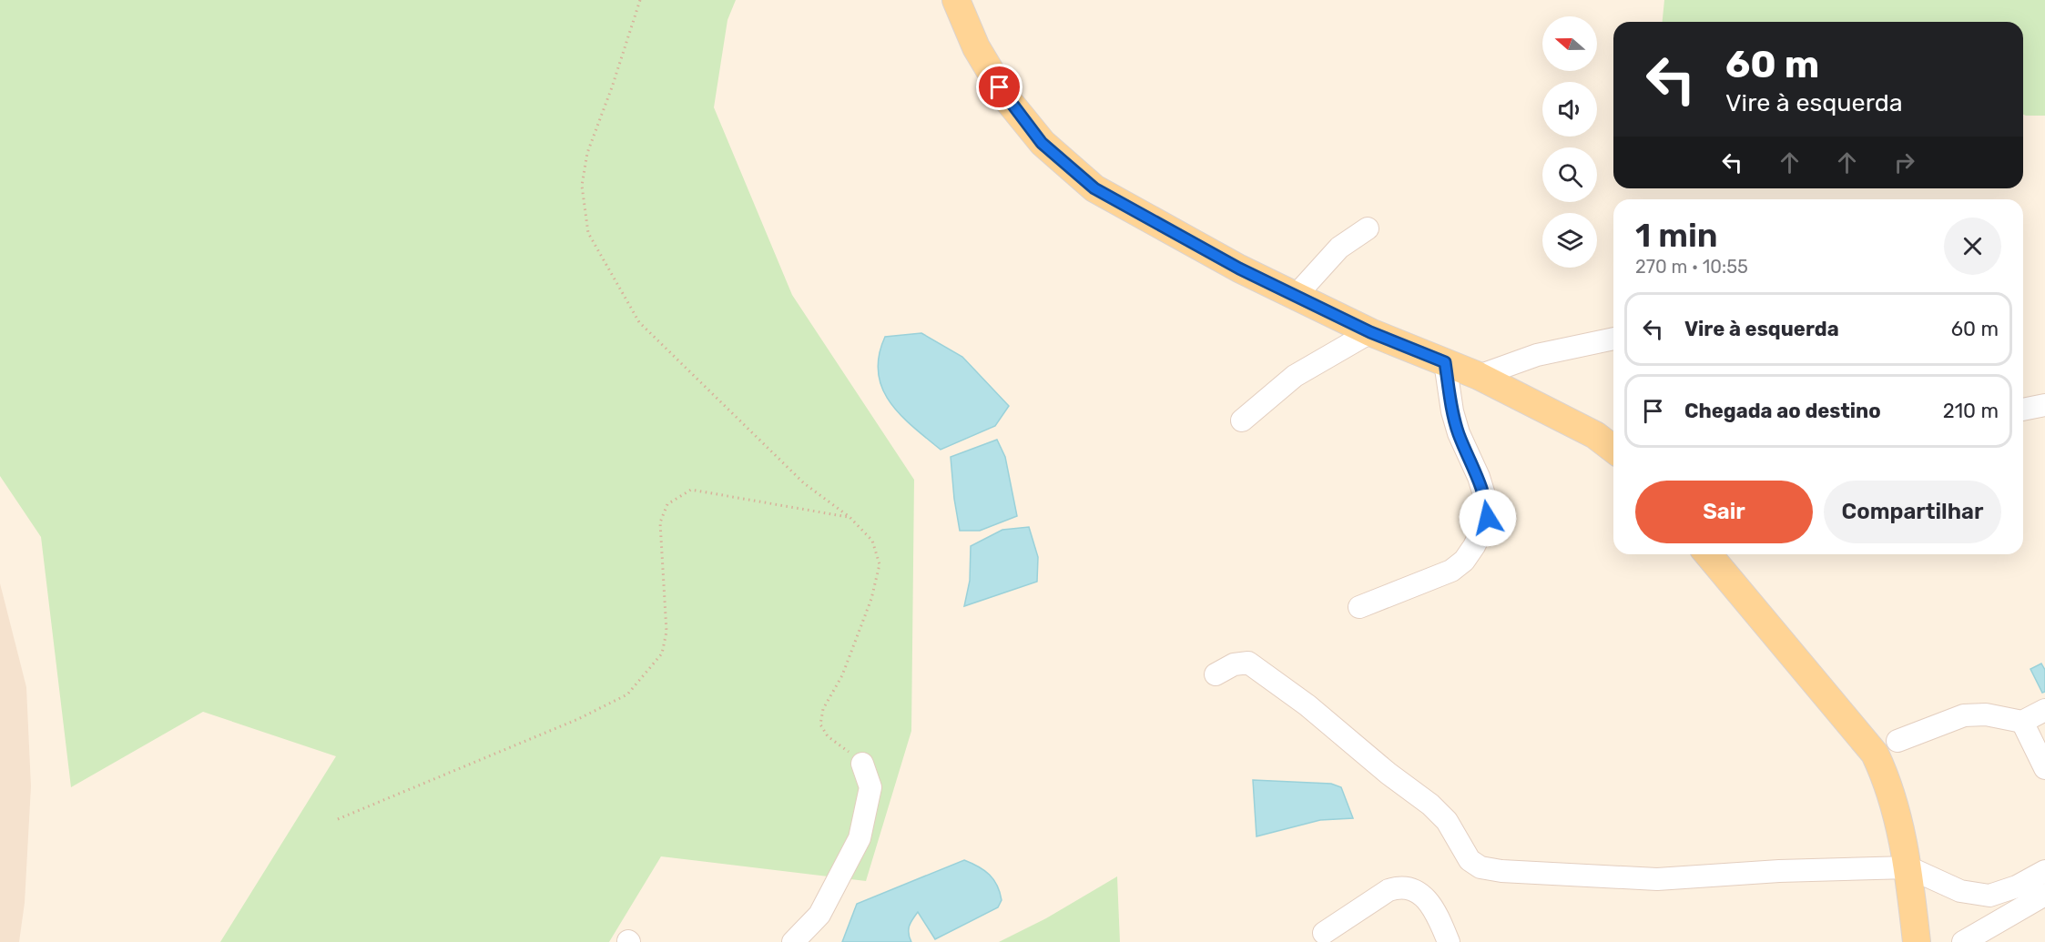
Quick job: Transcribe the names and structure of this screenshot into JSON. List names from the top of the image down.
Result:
{
  "north": "left",
  "page": {
    "turn": ["60 m", "Vire à esquerda"],
    "heading": ["1 min", "270 m · 10:55"],
    "list": [
      {
        "name": "Vire à esquerda",
        "value": "60 m"
      },
      {
        "name": "Chegada ao destino",
        "value": "210 m"
      }
    ],
    "buttons": ["Sair", "Compartilhar"]
  }
}
